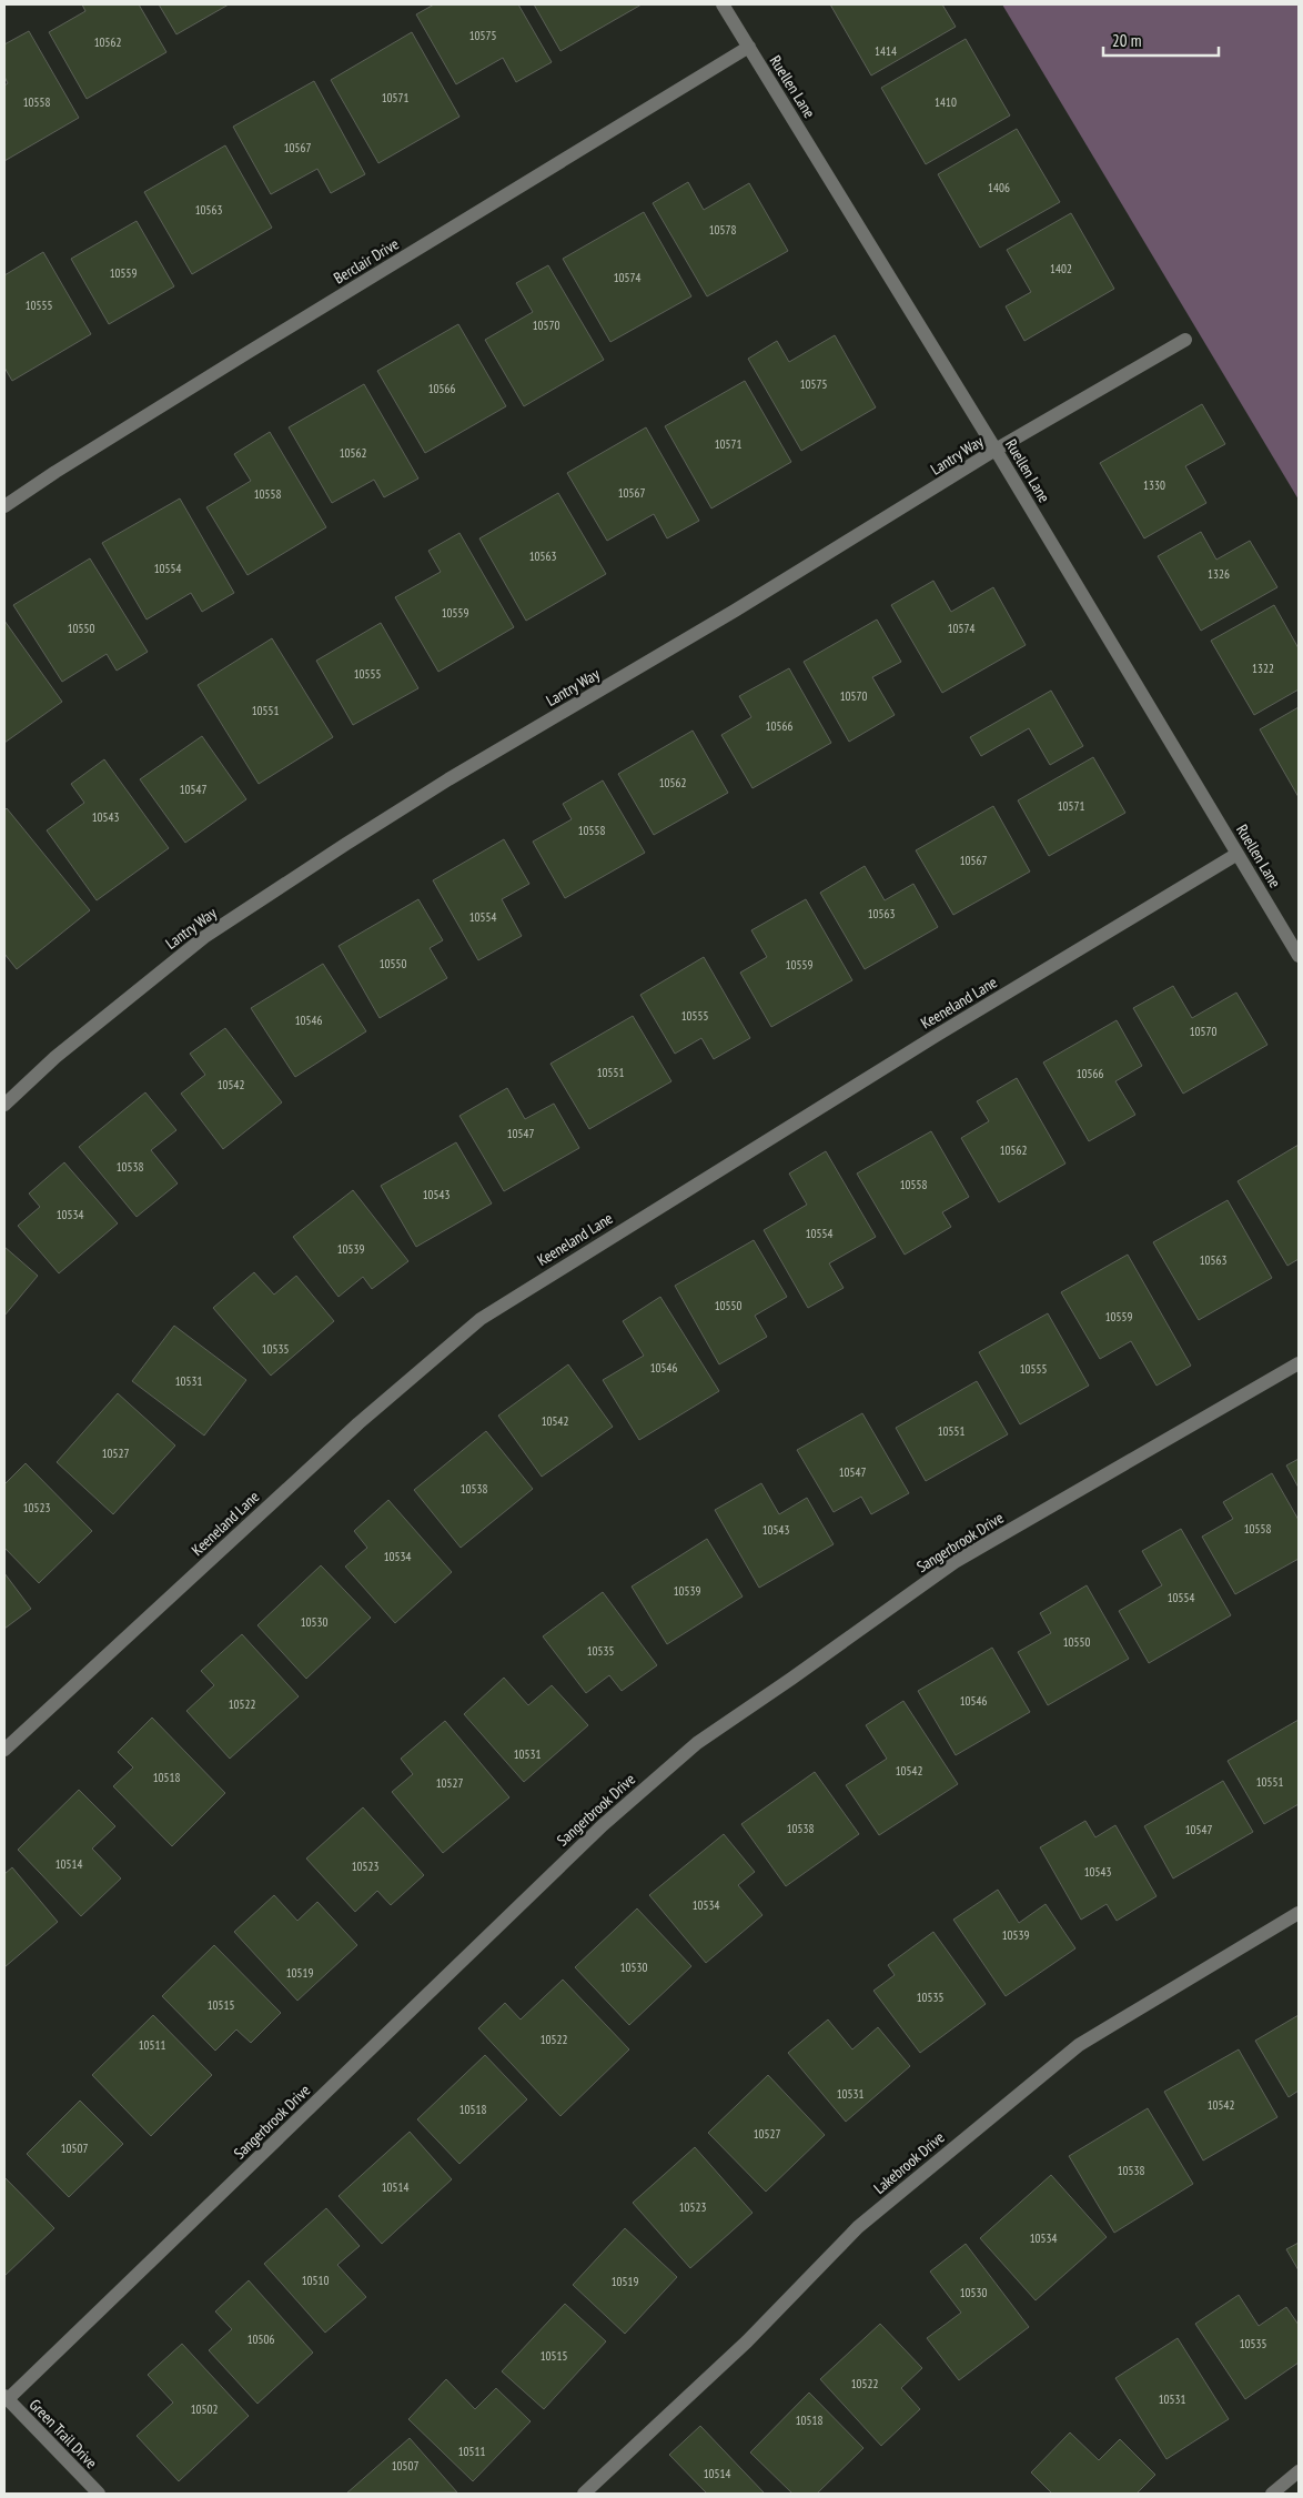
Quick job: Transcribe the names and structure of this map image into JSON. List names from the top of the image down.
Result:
{
  "streets": {
    "street": [
      "Ruellen Lane",
      "Berclair Drive",
      "Lantry Way",
      "Keeneland Lane",
      "Sangerbrook Drive",
      "Lakebrook Drive",
      "Green Trail Drive"
    ]
  },
  "crossings": [
    ["Ruellen Lane", "Berclair Drive"],
    ["Ruellen Lane", "Lantry Way"],
    ["Ruellen Lane", "Keeneland Lane"],
    ["Sangerbrook Drive", "Green Trail Drive"]
  ],
  "house_numbers": [
    "10575",
    "10562",
    "1414",
    "10571",
    "10558",
    "1410",
    "10567",
    "1406",
    "10563",
    "10578",
    "1402",
    "10559",
    "10574",
    "10555",
    "10570",
    "10575",
    "10566",
    "10571",
    "10562",
    "1330",
    "10567",
    "10558",
    "10563",
    "10554",
    "1326",
    "10559",
    "10550",
    "10574",
    "1322",
    "10555",
    "10570",
    "10551",
    "10566",
    "10562",
    "10547",
    "10571",
    "10543",
    "10558",
    "10567",
    "10563",
    "10554",
    "10550",
    "10559",
    "10555",
    "10546",
    "10570",
    "10551",
    "10566",
    "10542",
    "10547",
    "10562",
    "10538",
    "10558",
    "10543",
    "10534",
    "10554",
    "10539",
    "10563",
    "10550",
    "10559",
    "10535",
    "10546",
    "10555",
    "10531",
    "10542",
    "10551",
    "10527",
    "10547",
    "10538",
    "10523",
    "10558",
    "10543",
    "10534",
    "10539",
    "10554",
    "10530",
    "10550",
    "10535",
    "10546",
    "10522",
    "10531",
    "10542",
    "10518",
    "10551",
    "10527",
    "10538",
    "10547",
    "10514",
    "10523",
    "10543",
    "10534",
    "10539",
    "10530",
    "10519",
    "10535",
    "10515",
    "10522",
    "10511",
    "10531",
    "10542",
    "10518",
    "10527",
    "10507",
    "10538",
    "10514",
    "10523",
    "10534",
    "10510",
    "10519",
    "10530",
    "10506",
    "10535",
    "10515",
    "10522",
    "10531",
    "10502",
    "10518",
    "10511",
    "10507",
    "10514"
  ],
  "scale_bar": "20 m"
}
